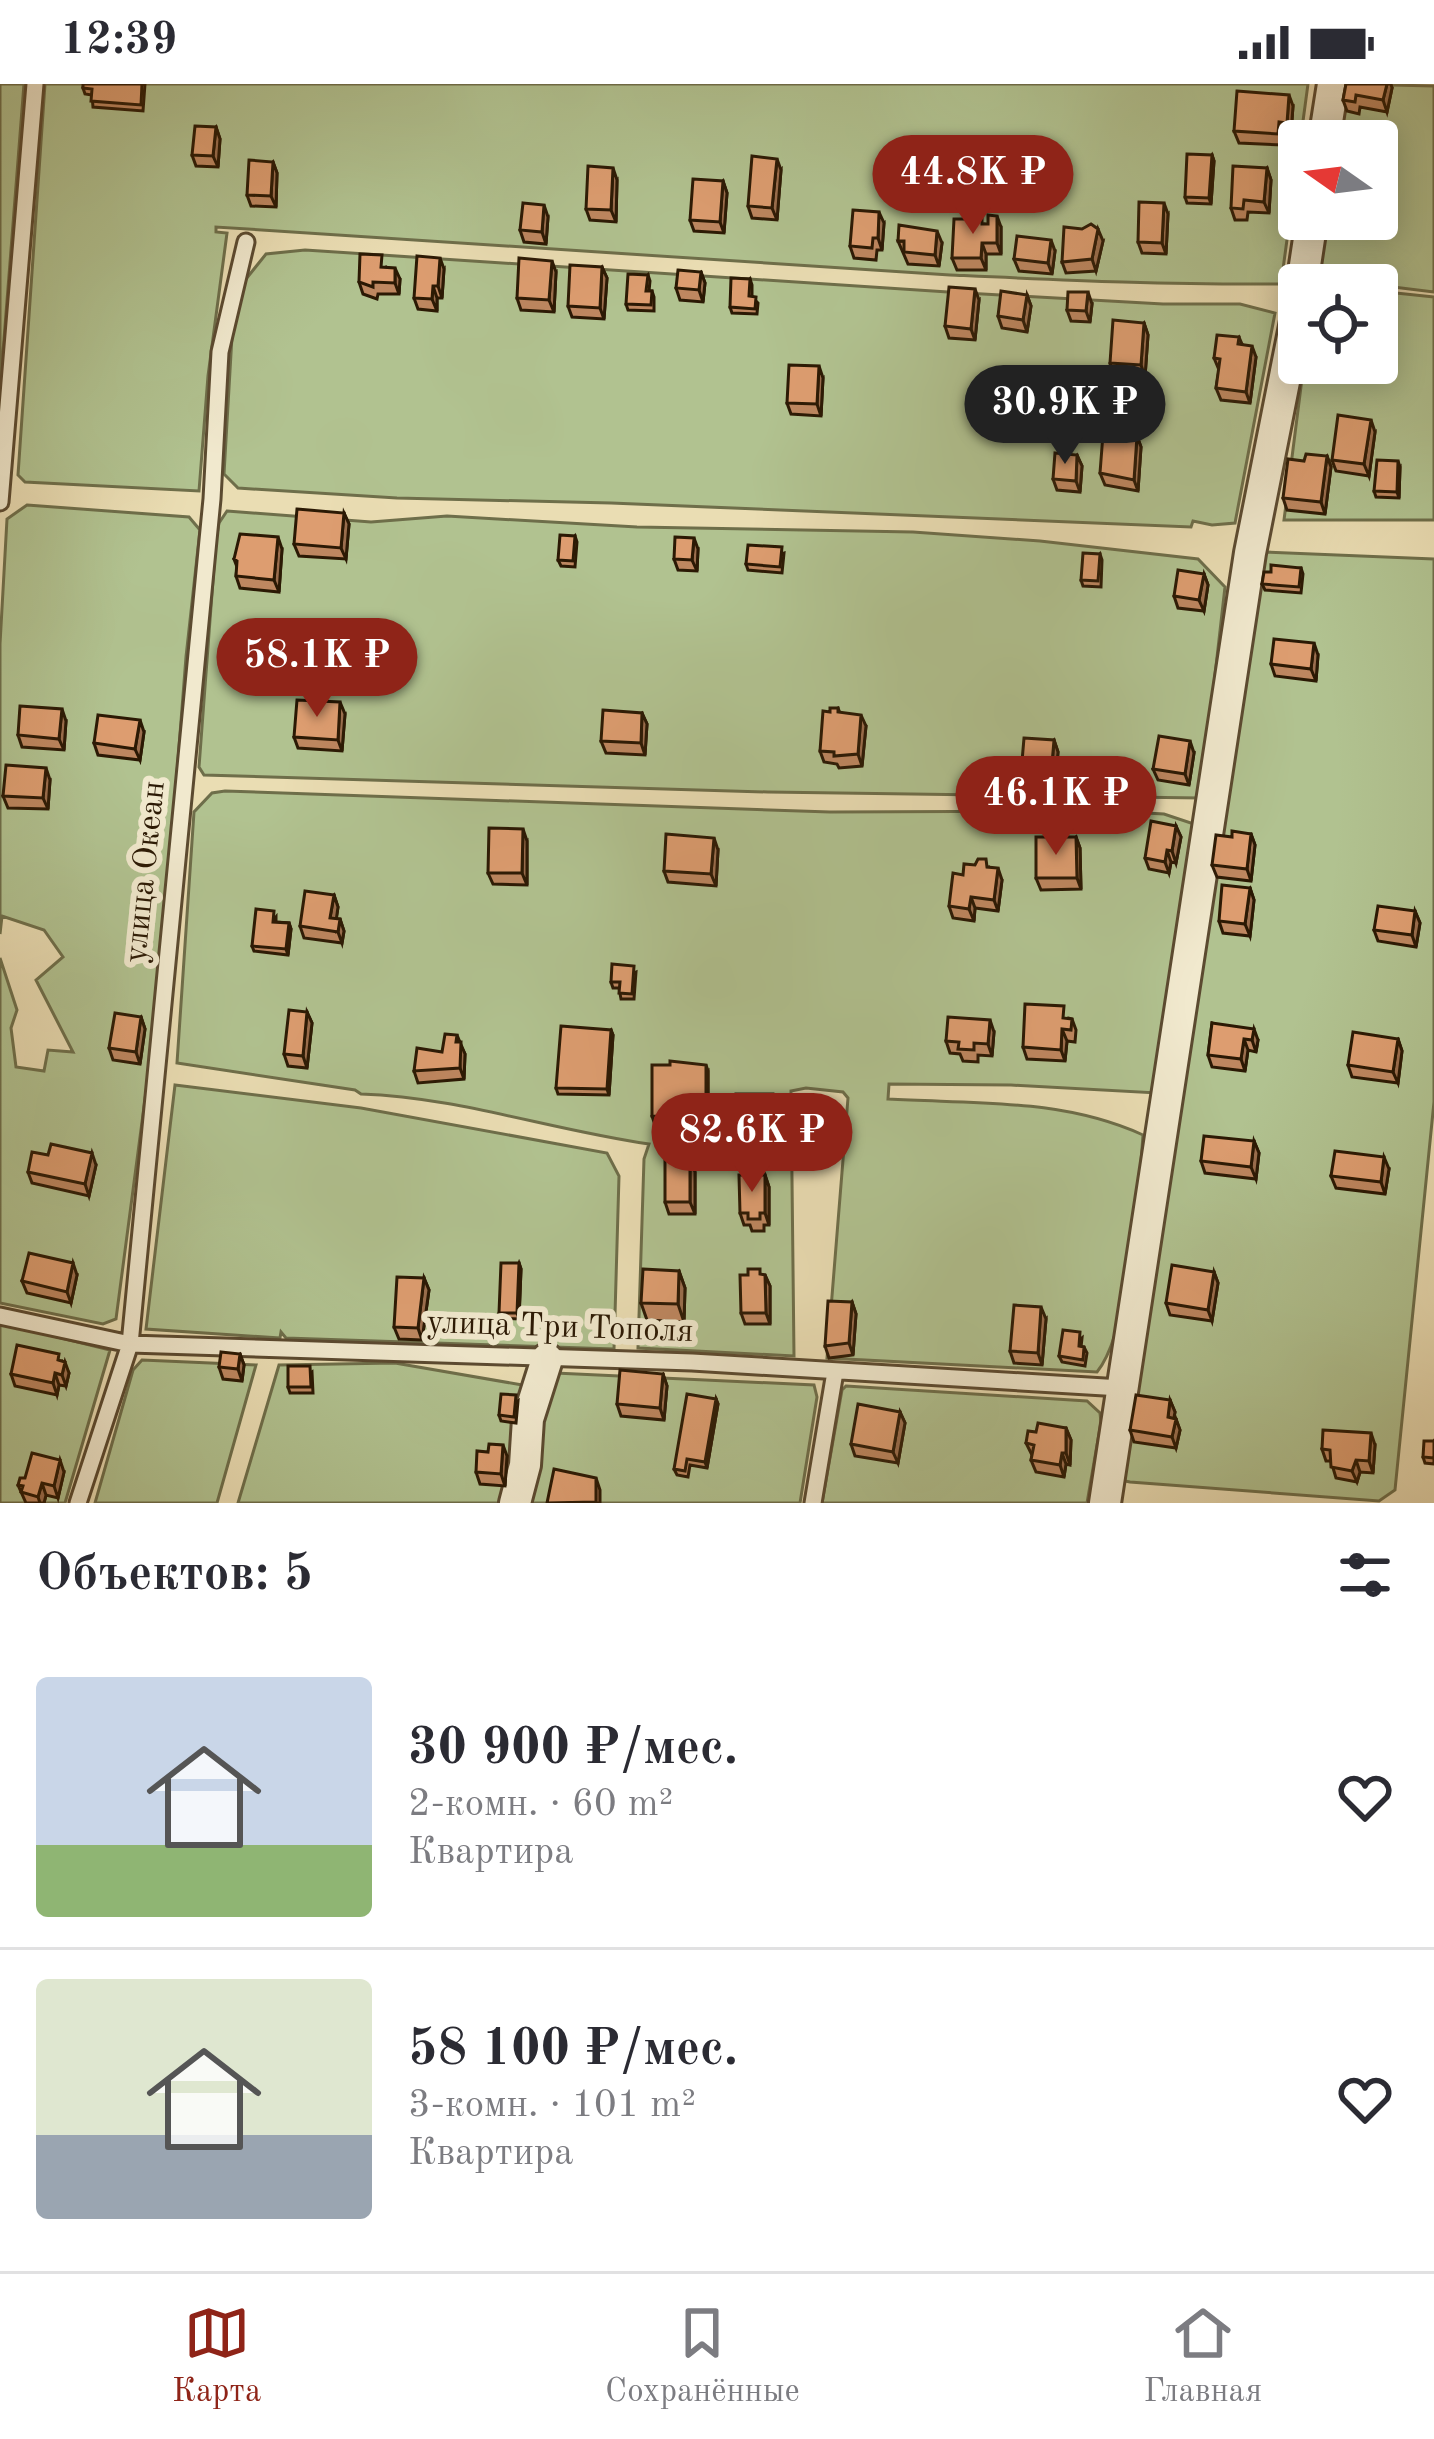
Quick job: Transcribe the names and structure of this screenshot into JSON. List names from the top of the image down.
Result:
{
  "streets": {
    "lane": ["улица Океан", "улица Три Тополя"]
  },
  "crossings": [
    ["улица Океан", "улица Три Тополя"]
  ],
  "north": "left",
  "page": {
    "status": "12:39",
    "price": [
      "44.8K ₽",
      "30.9K ₽",
      "58.1K ₽",
      "46.1K ₽",
      "82.6K ₽"
    ],
    "heading": "Объектов: 5",
    "list": [
      {
        "name": "30 900 ₽/мес.",
        "note": "2-комн. · 60 m² · Квартира"
      },
      {
        "name": "58 100 ₽/мес.",
        "note": "3-комн. · 101 m² · Квартира"
      }
    ],
    "tabs": ["Карта", "Сохранённые", "Главная"]
  }
}
